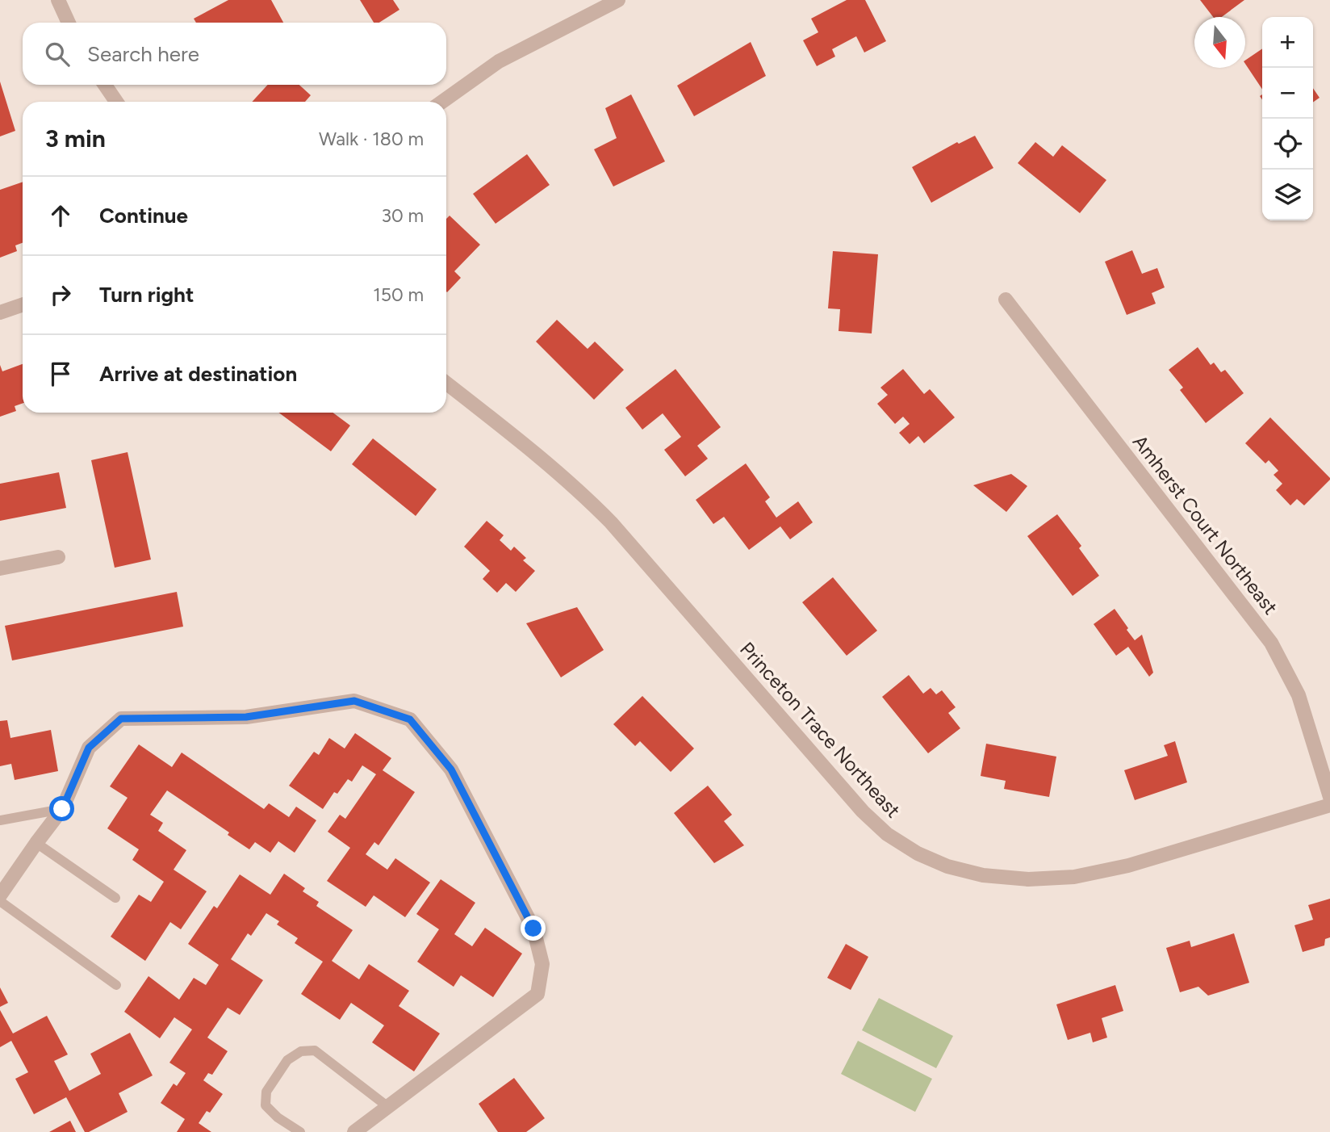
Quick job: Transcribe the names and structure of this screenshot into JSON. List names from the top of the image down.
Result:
{
  "streets": {
    "street": ["Amherst Court Northeast", "Princeton Trace Northeast"]
  },
  "north": "bottom",
  "page": {
    "map_buttons": ["+", "−"],
    "search": "Search here",
    "heading": ["3 min", "Walk · 180 m"],
    "list": [
      ["Continue", "30 m"],
      ["Turn right", "150 m"],
      "Arrive at destination"
    ]
  }
}
